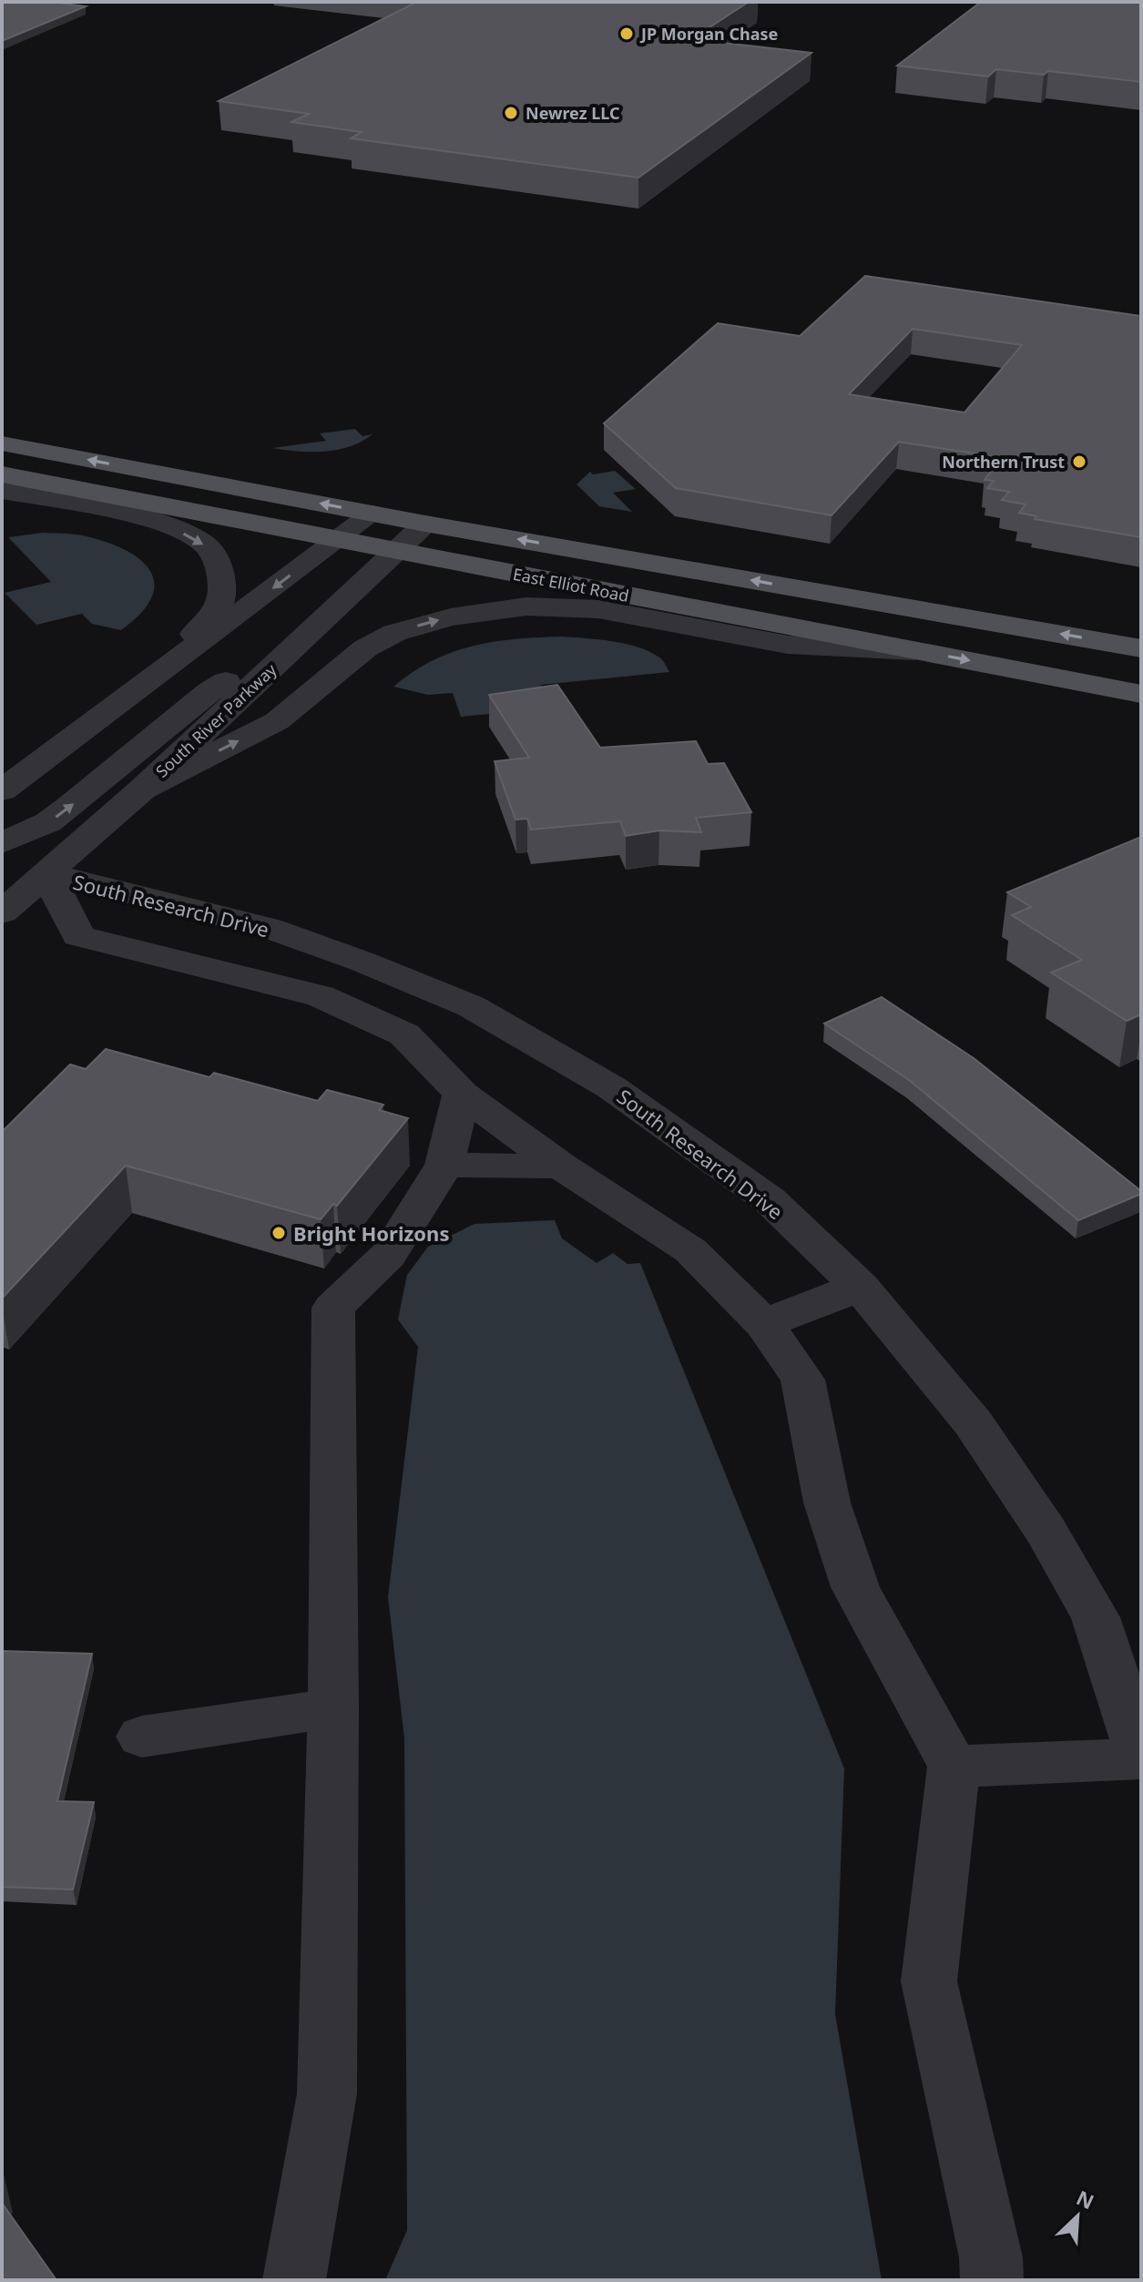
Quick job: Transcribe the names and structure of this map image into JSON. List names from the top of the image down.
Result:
{
  "streets": {
    "main road": ["East Elliot Road"],
    "street": ["South River Parkway", "South Research Drive"]
  },
  "crossings": [
    ["East Elliot Road", "South River Parkway"],
    ["South River Parkway", "South Research Drive"]
  ],
  "places": [
    "JP Morgan Chase",
    "Newrez LLC",
    "Northern Trust",
    "Bright Horizons"
  ],
  "north": "top right"
}
